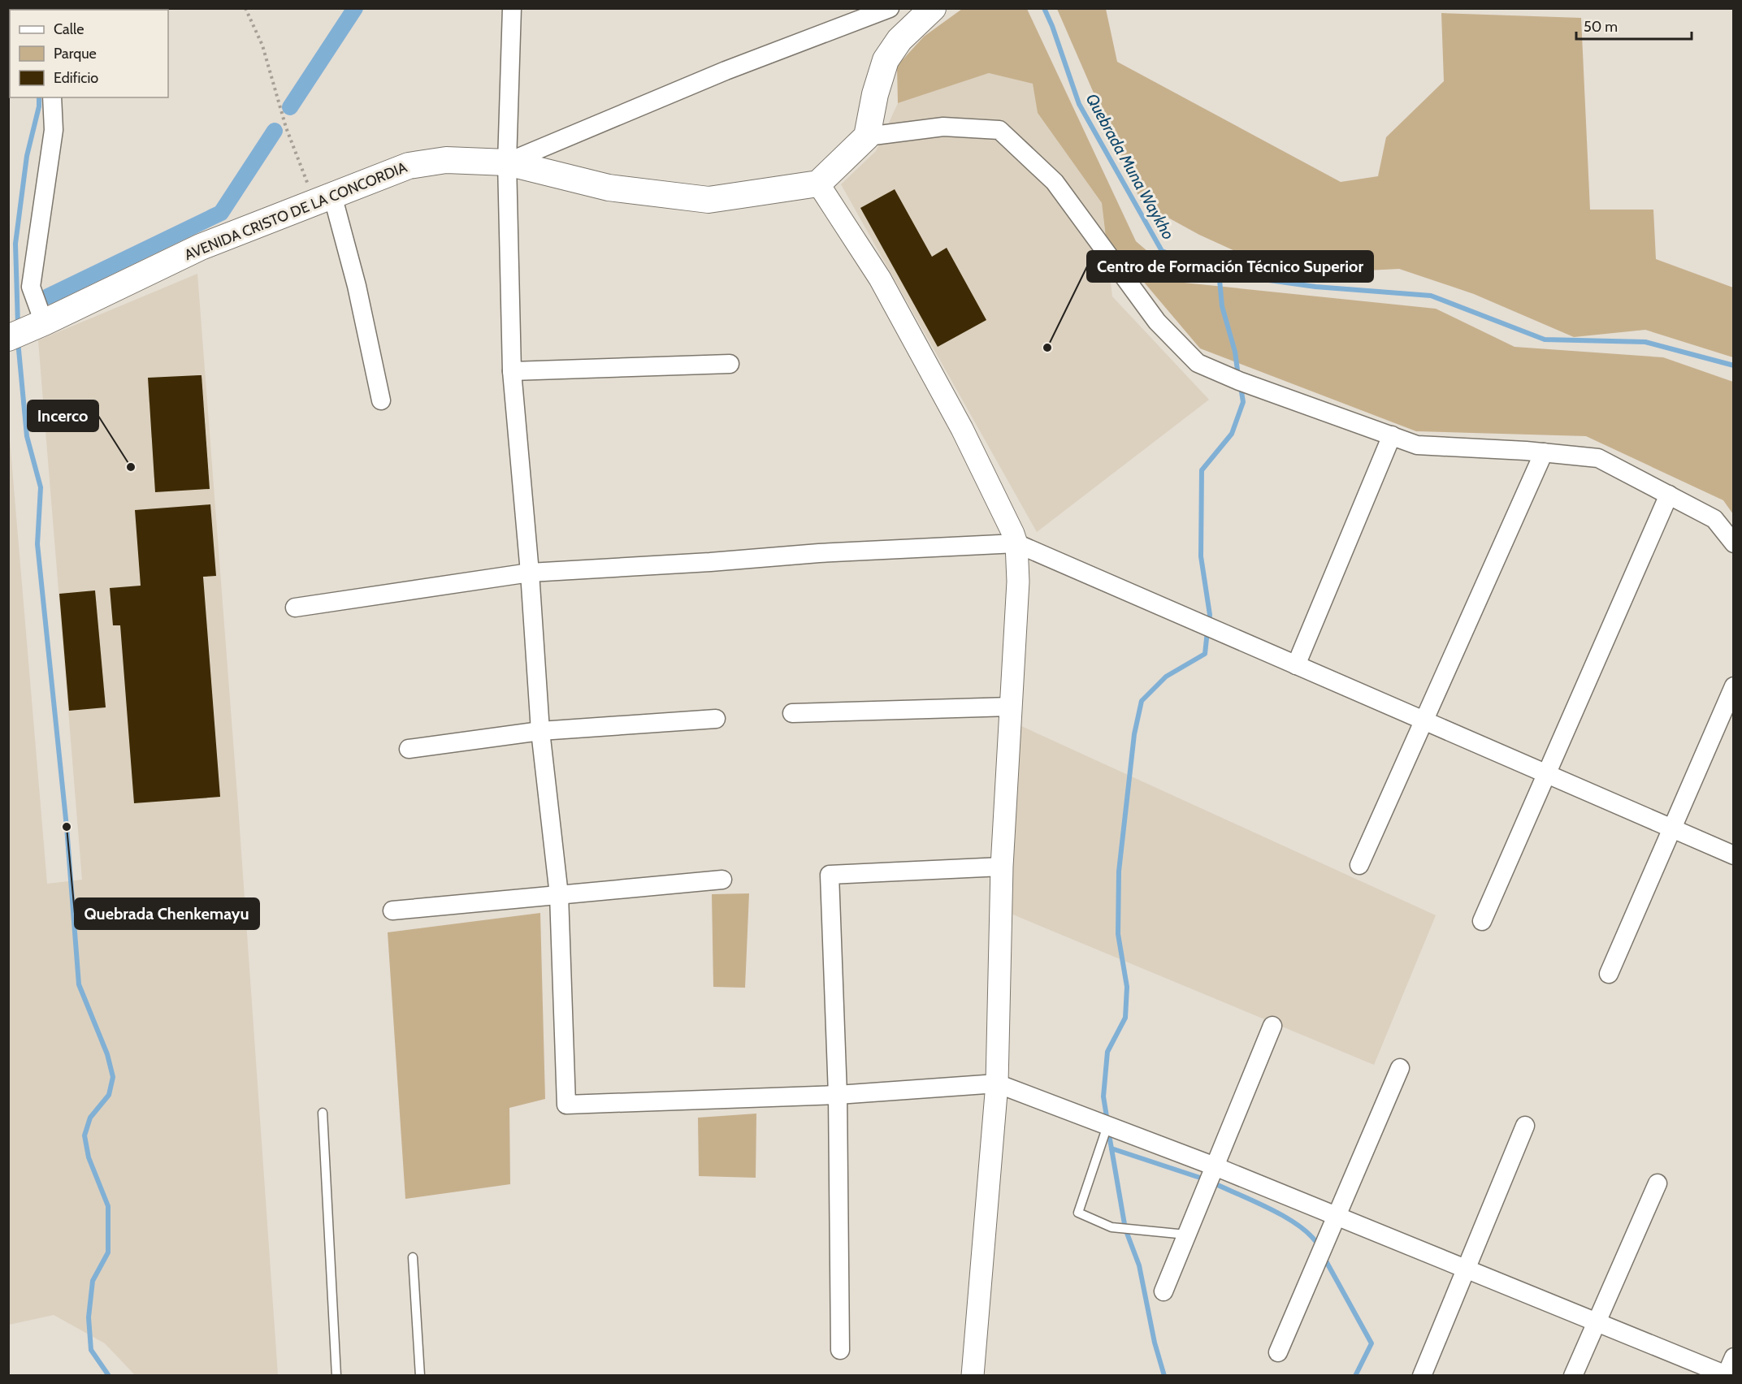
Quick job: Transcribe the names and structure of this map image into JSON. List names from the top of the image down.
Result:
{
  "streets": {
    "main road": ["AVENIDA CRISTO DE LA CONCORDIA"]
  },
  "water": ["Quebrada Muna Waykho"],
  "places": ["Centro de Formación Técnico Superior", "Incerco", "Quebrada Chenkemayu"],
  "legend": ["Calle", "Parque", "Edificio"],
  "scale_bar": "50 m"
}
